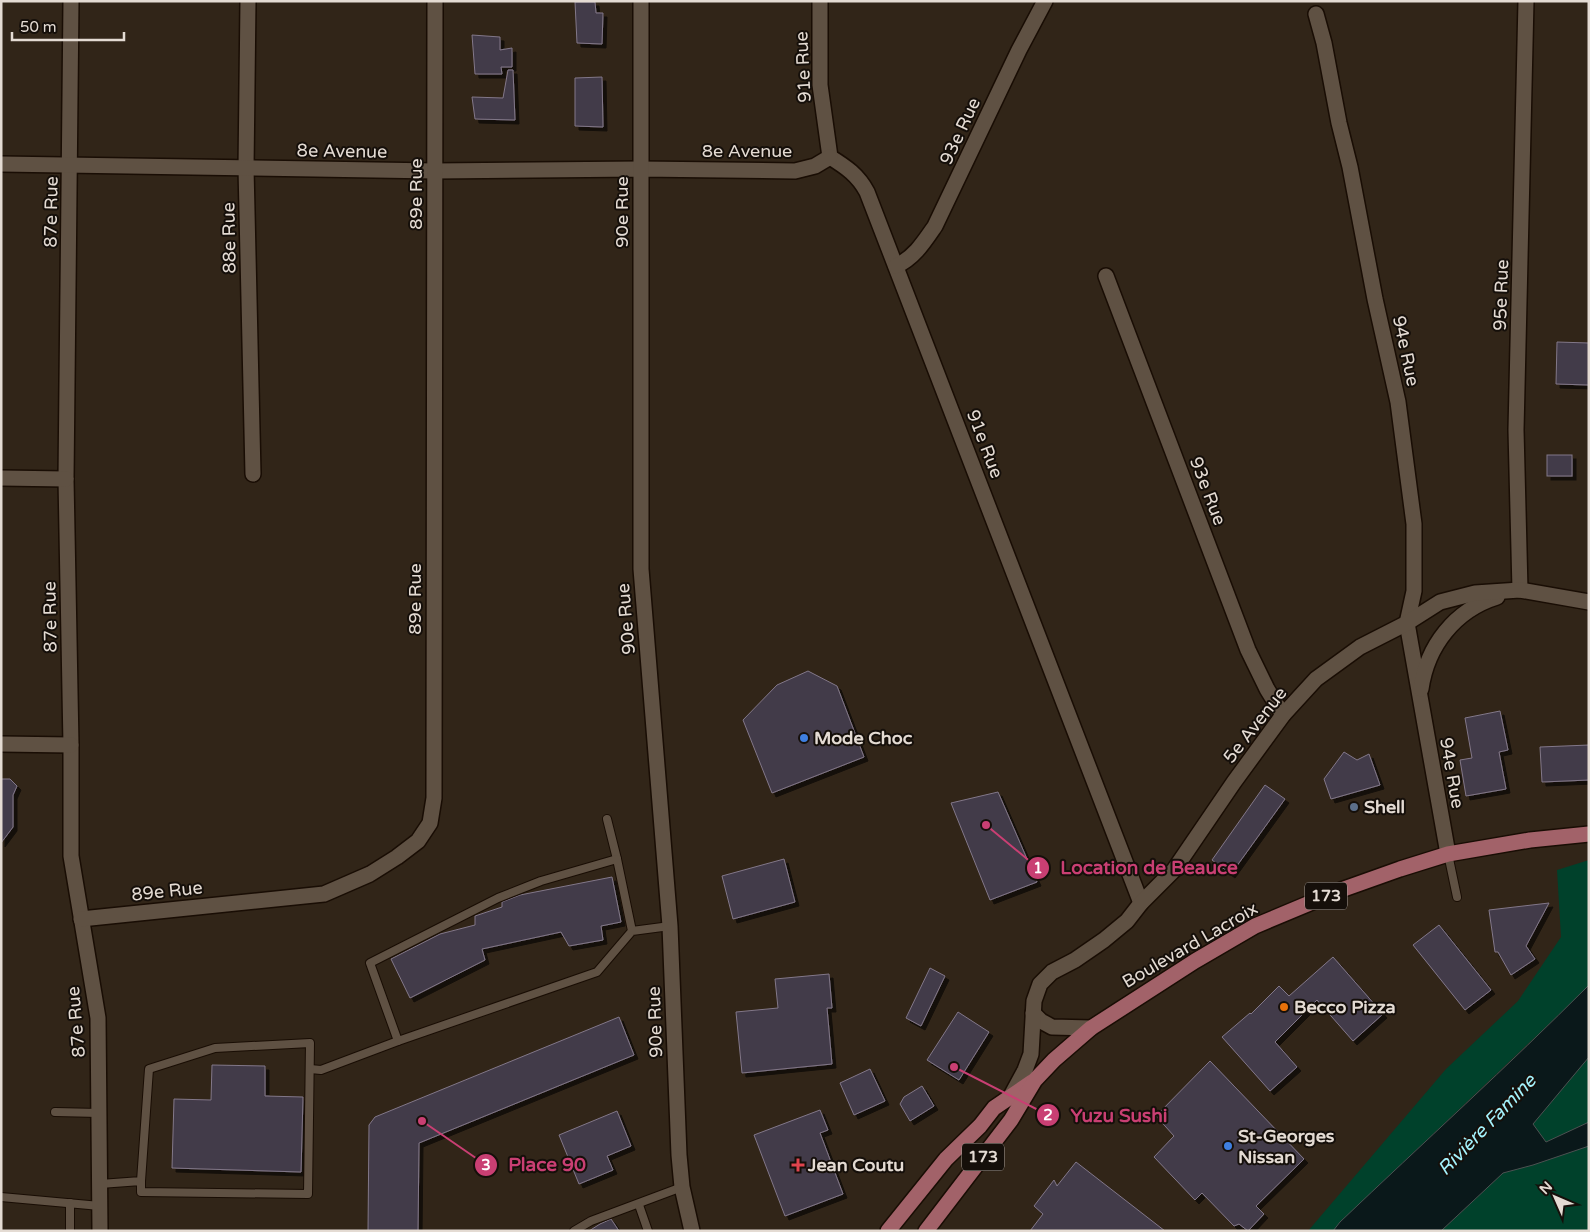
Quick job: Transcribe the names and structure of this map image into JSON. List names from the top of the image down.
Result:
{
  "streets": {
    "main road": ["173", "Boulevard Lacroix"],
    "street": [
      "91e Rue",
      "93e Rue",
      "8e Avenue",
      "89e Rue",
      "87e Rue",
      "90e Rue",
      "88e Rue",
      "95e Rue",
      "94e Rue",
      "5e Avenue"
    ]
  },
  "crossings": [
    ["91e Rue", "93e Rue"],
    ["91e Rue", "8e Avenue"],
    ["91e Rue", "5e Avenue"],
    ["93e Rue", "5e Avenue"],
    ["8e Avenue", "89e Rue"],
    ["8e Avenue", "87e Rue"],
    ["8e Avenue", "90e Rue"],
    ["8e Avenue", "88e Rue"],
    ["89e Rue", "87e Rue"],
    ["95e Rue", "94e Rue"],
    ["95e Rue", "5e Avenue"],
    ["94e Rue", "5e Avenue"],
    ["94e Rue", "Boulevard Lacroix"],
    ["5e Avenue", "Boulevard Lacroix"]
  ],
  "water": ["Rivière Famine"],
  "places": {
    "other": [
      "Mode Choc",
      "Shell",
      "Location de Beauce",
      "Becco Pizza",
      "Yuzu Sushi",
      "Place 90",
      "St-Georges Nissan"
    ],
    "health": ["Jean Coutu"]
  },
  "scale_bar": "50 m",
  "north": "top left"
}
